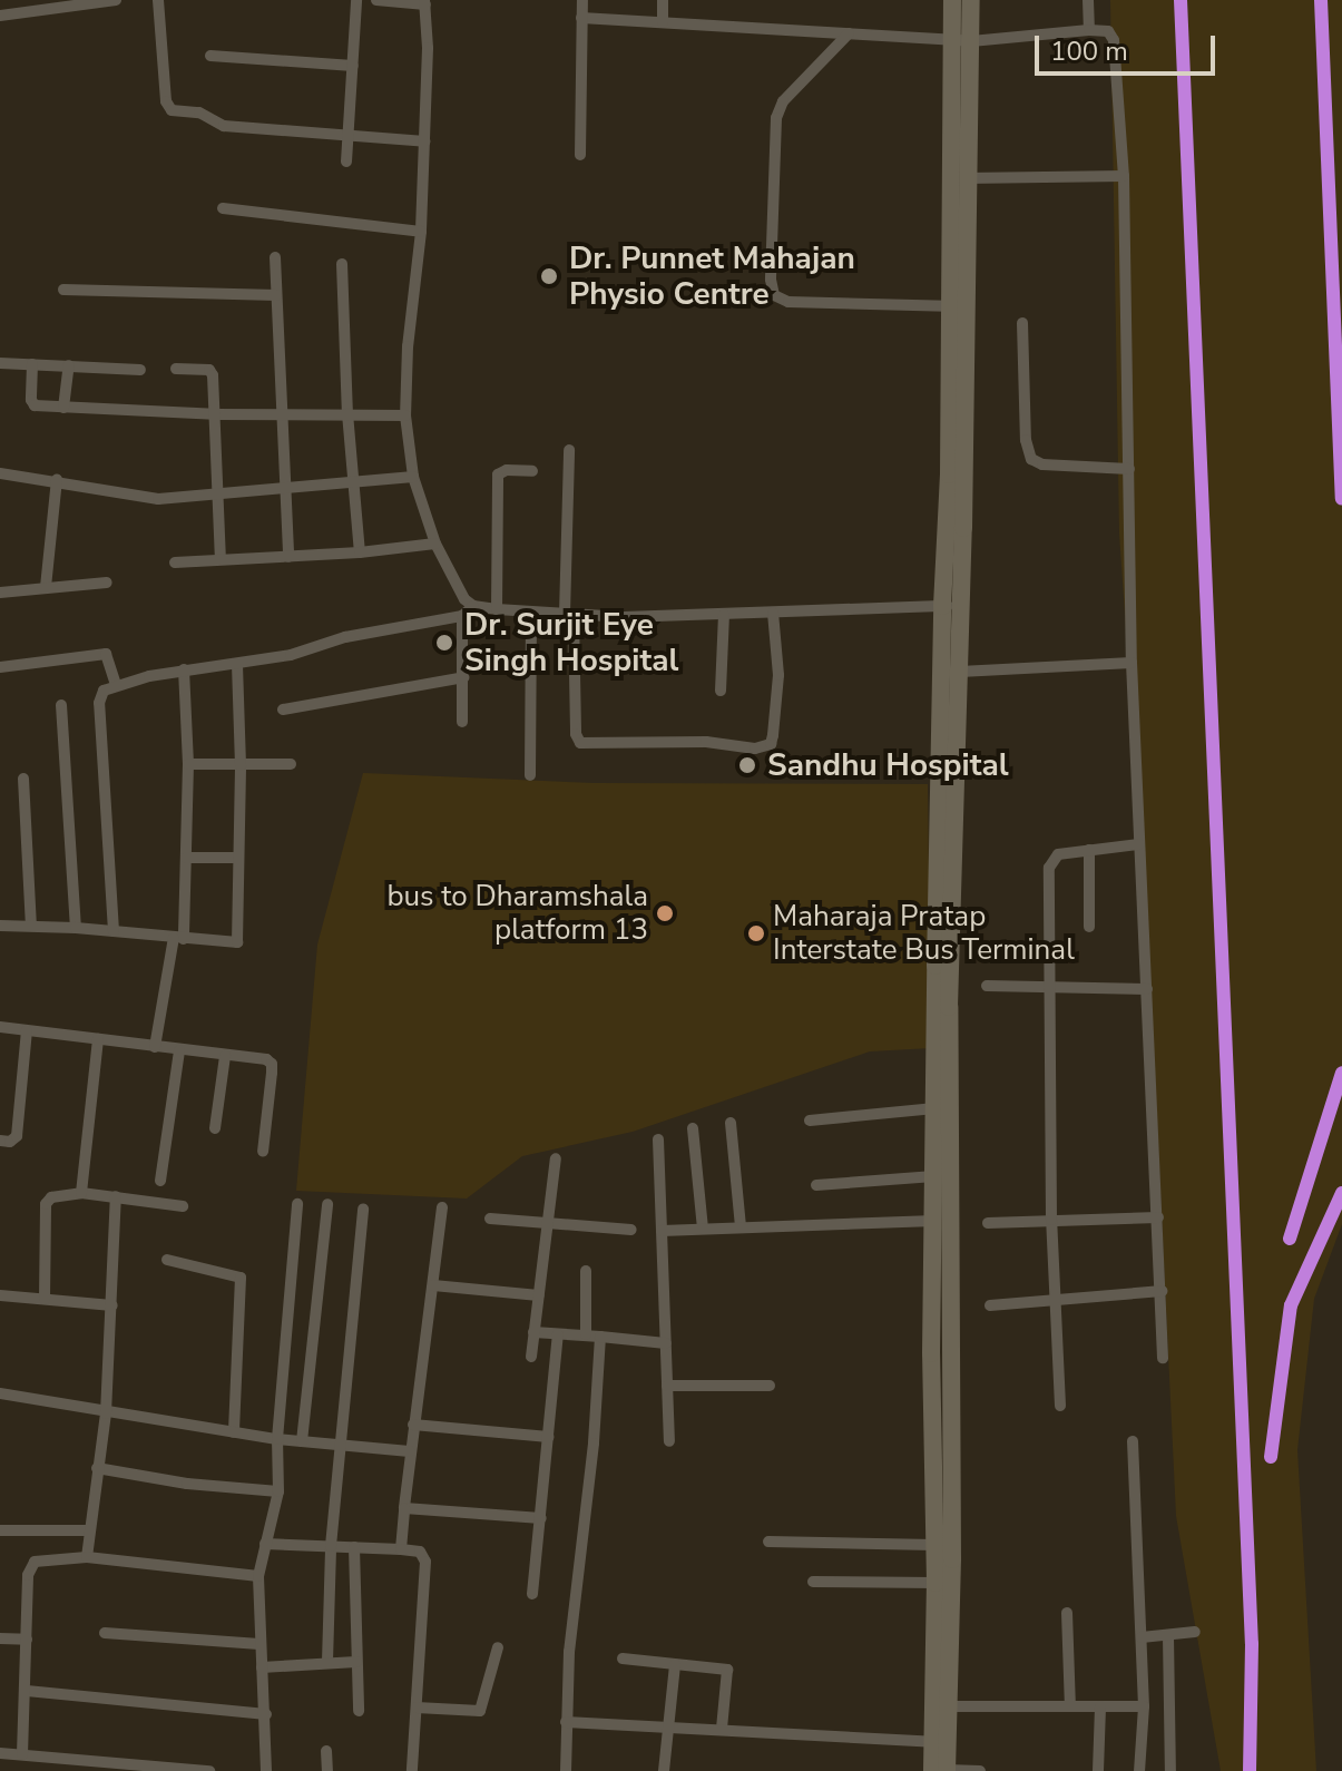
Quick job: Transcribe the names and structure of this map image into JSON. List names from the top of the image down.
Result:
{
  "places": [
    "Dr. Punnet Mahajan Physio Centre",
    "Dr. Surjit Eye Singh Hospital",
    "Sandhu Hospital",
    "bus to Dharamshala platform 13",
    "Maharaja Pratap Interstate Bus Terminal"
  ],
  "scale_bar": "100 m"
}
